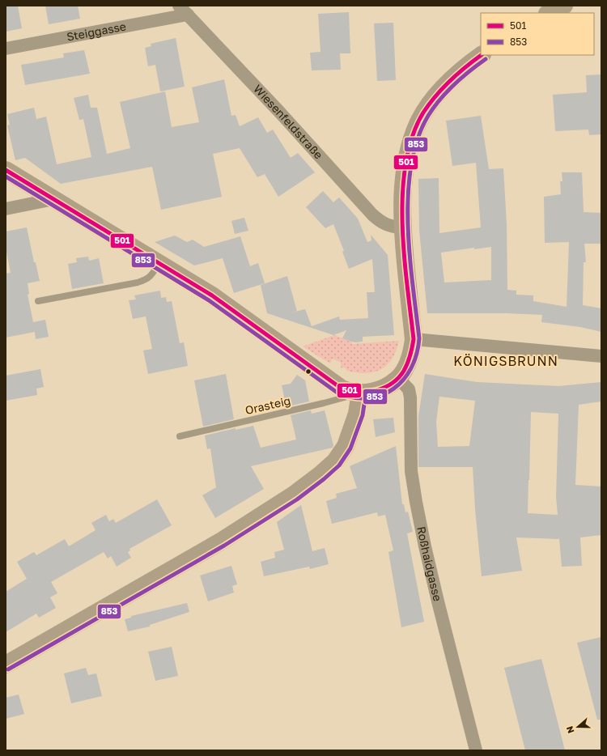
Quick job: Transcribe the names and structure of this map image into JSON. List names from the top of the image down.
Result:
{
  "streets": {
    "street": ["Steiggasse", "Wiesenfeldstraße", "Roßhaidgasse"],
    "lane": ["Orasteig"]
  },
  "crossings": [
    ["Steiggasse", "Wiesenfeldstraße"]
  ],
  "districts": ["KÖNIGSBRUNN"],
  "lines": ["transit line 501", "transit line 853"],
  "legend": ["501", "853"],
  "north": "left"
}
